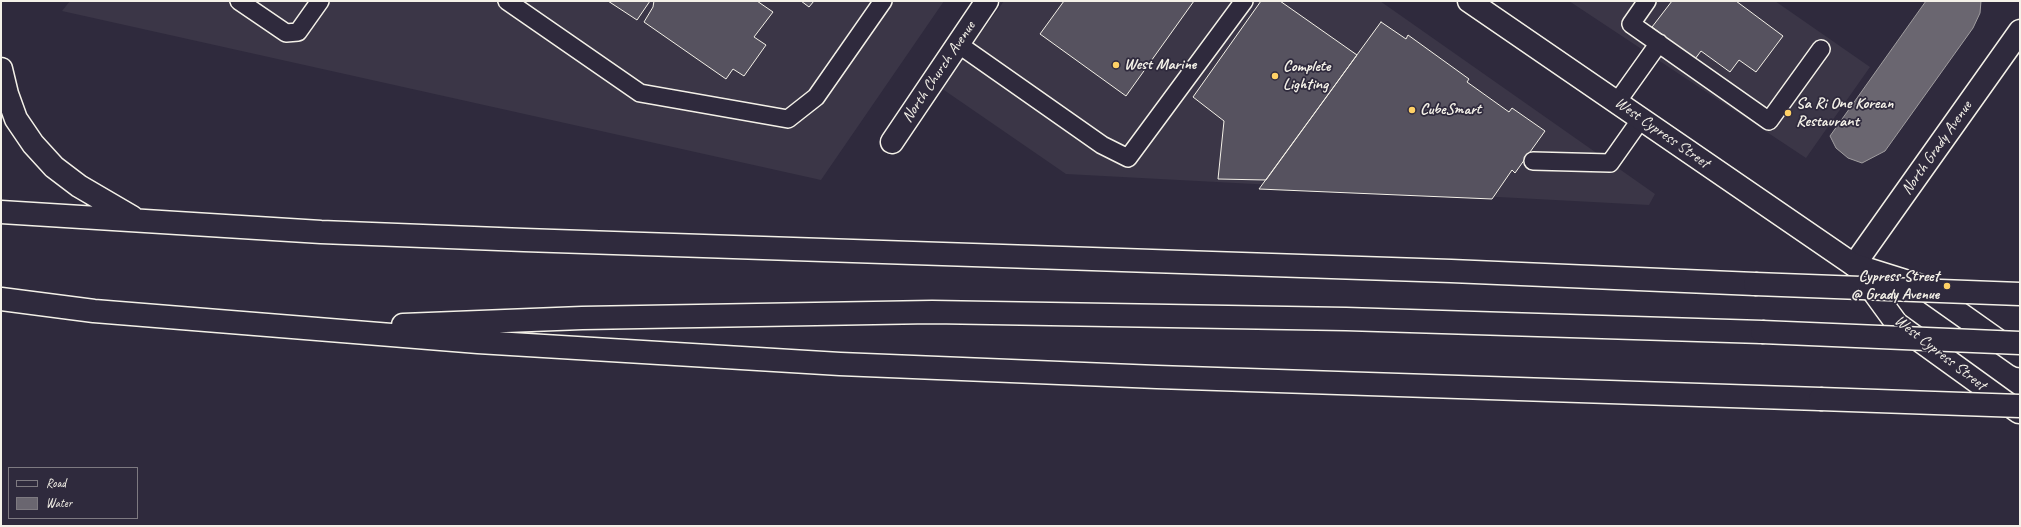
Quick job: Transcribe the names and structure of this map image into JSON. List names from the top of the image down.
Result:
{
  "streets": {
    "main road": ["North Church Avenue", "West Cypress Street", "North Grady Avenue"]
  },
  "crossings": [
    ["West Cypress Street", "North Grady Avenue"]
  ],
  "places": [
    "West Marine",
    "Complete Lighting",
    "CubeSmart",
    "Sa Ri One Korean Restaurant",
    "Cypress Street @ Grady Avenue"
  ],
  "legend": ["Road", "Water"]
}
